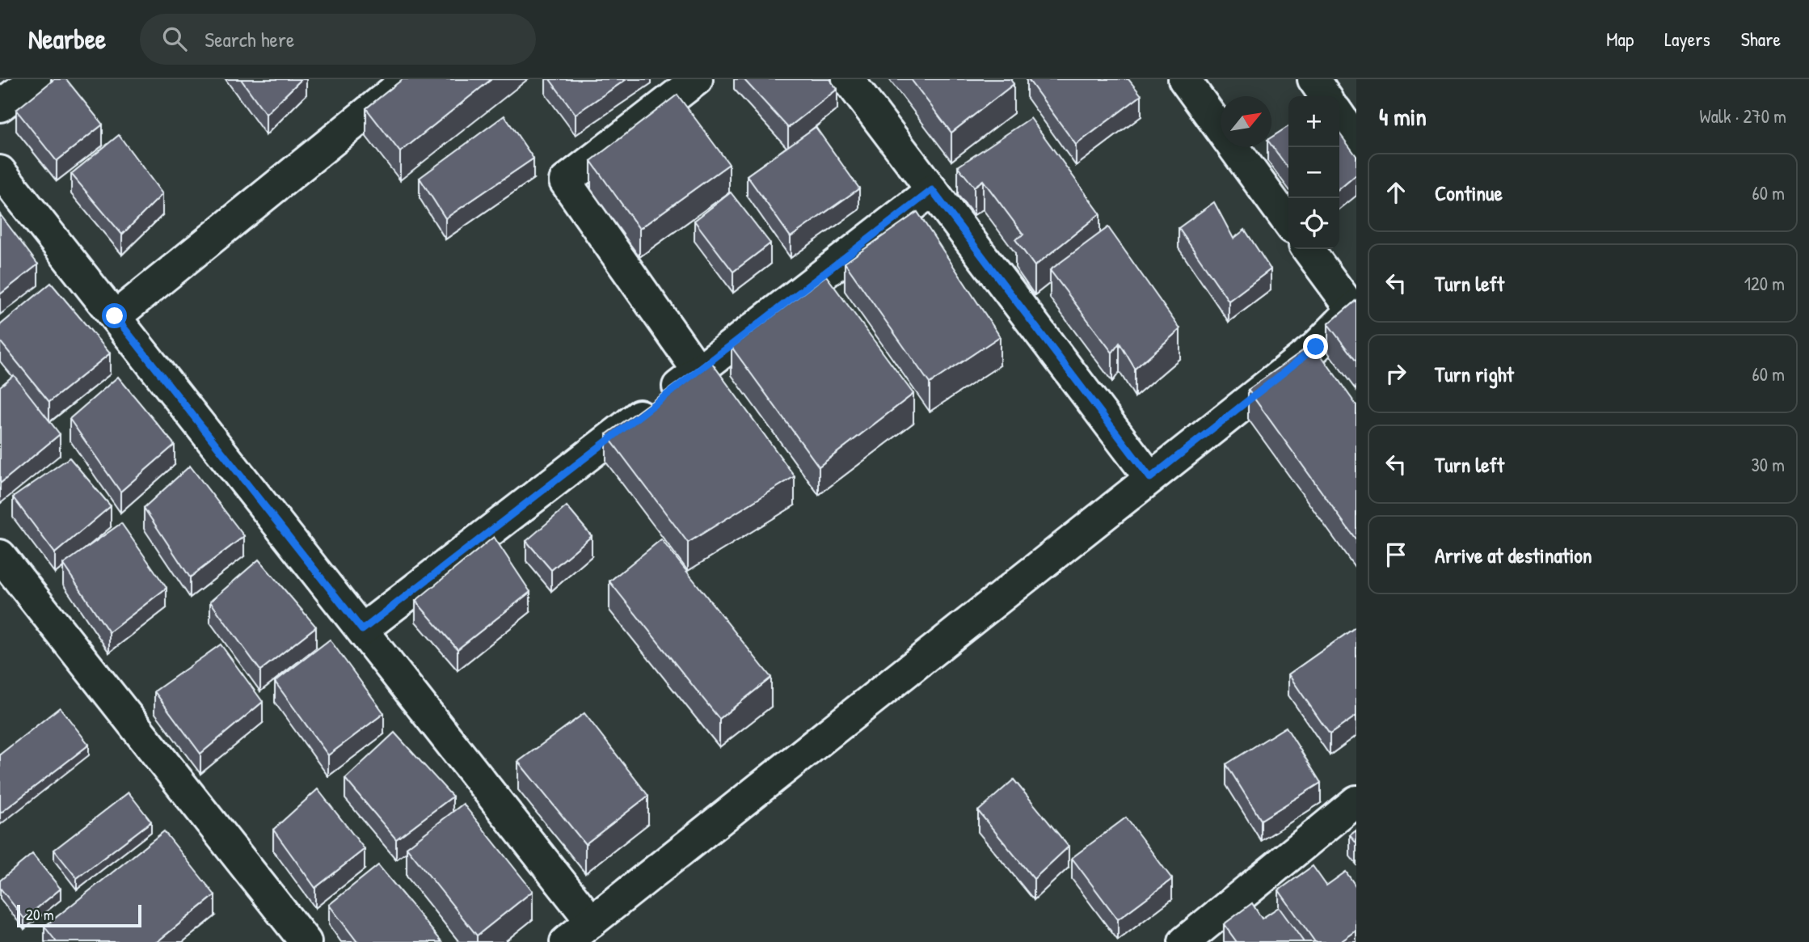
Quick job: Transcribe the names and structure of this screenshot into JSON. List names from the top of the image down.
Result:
{
  "scale_bar": "20 m",
  "north": "top right",
  "page": {
    "header": "Nearbee",
    "search": "Search here",
    "nav": ["Map", "Layers", "Share"],
    "heading": ["4 min", "Walk · 270 m"],
    "map_buttons": ["+", "−"],
    "list": [
      ["Continue", "60 m"],
      ["Turn left", "120 m"],
      ["Turn right", "60 m"],
      ["Turn left", "30 m"],
      "Arrive at destination"
    ],
    "scale": "20 m"
  }
}
